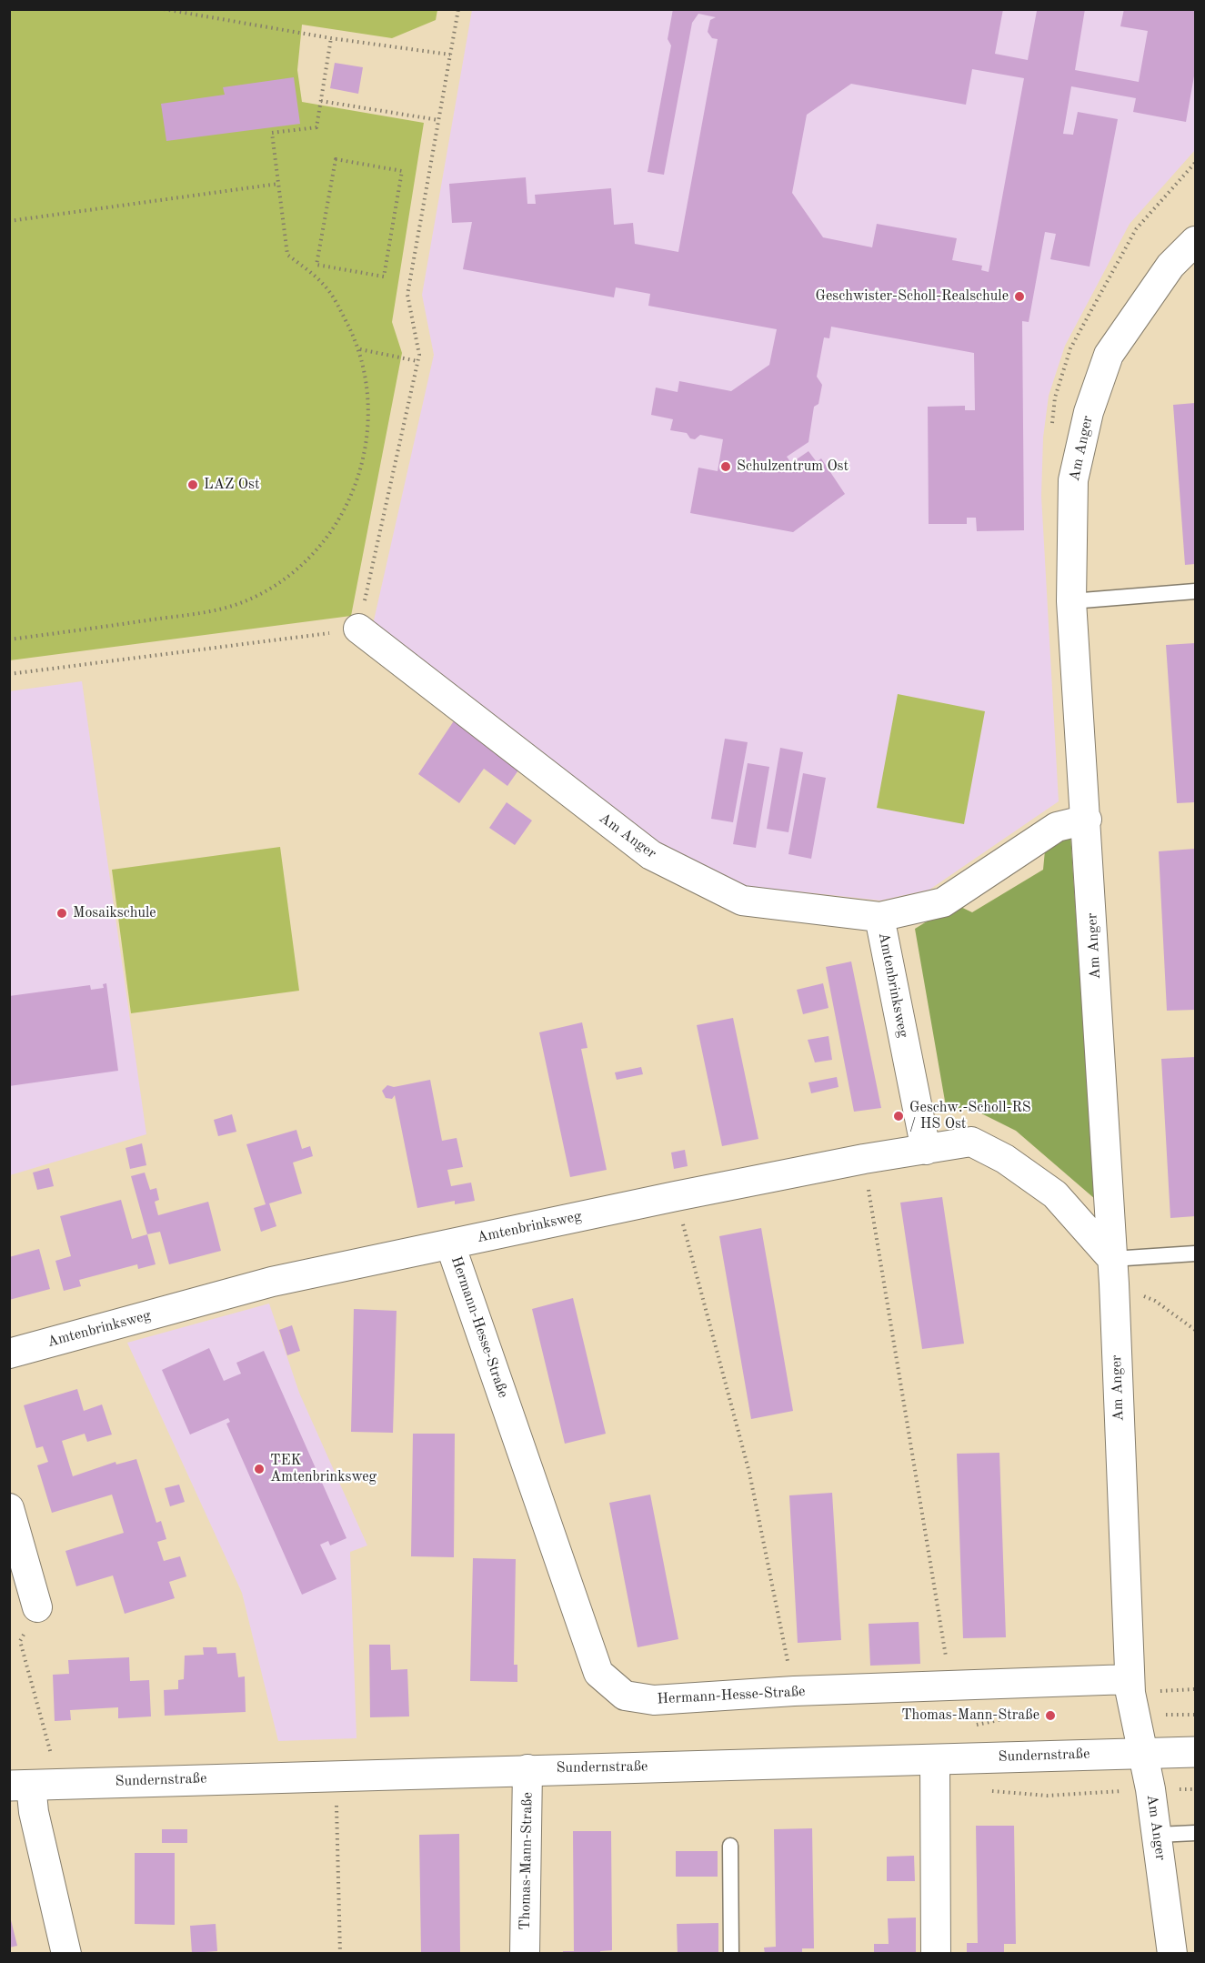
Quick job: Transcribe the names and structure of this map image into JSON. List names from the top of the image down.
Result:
{
  "streets": {
    "street": [
      "Am Anger",
      "Amtenbrinksweg",
      "Hermann-Hesse-Straße",
      "Sundernstraße",
      "Thomas-Mann-Straße"
    ]
  },
  "crossings": [
    ["Am Anger", "Amtenbrinksweg"],
    ["Am Anger", "Hermann-Hesse-Straße"],
    ["Am Anger", "Sundernstraße"],
    ["Amtenbrinksweg", "Hermann-Hesse-Straße"],
    ["Sundernstraße", "Thomas-Mann-Straße"]
  ],
  "places": [
    "Geschwister-Scholl-Realschule",
    "Schulzentrum Ost",
    "LAZ Ost",
    "Mosaikschule",
    "Geschw.-Scholl-RS / HS Ost",
    "TEK Amtenbrinksweg",
    "Thomas-Mann-Straße"
  ]
}
